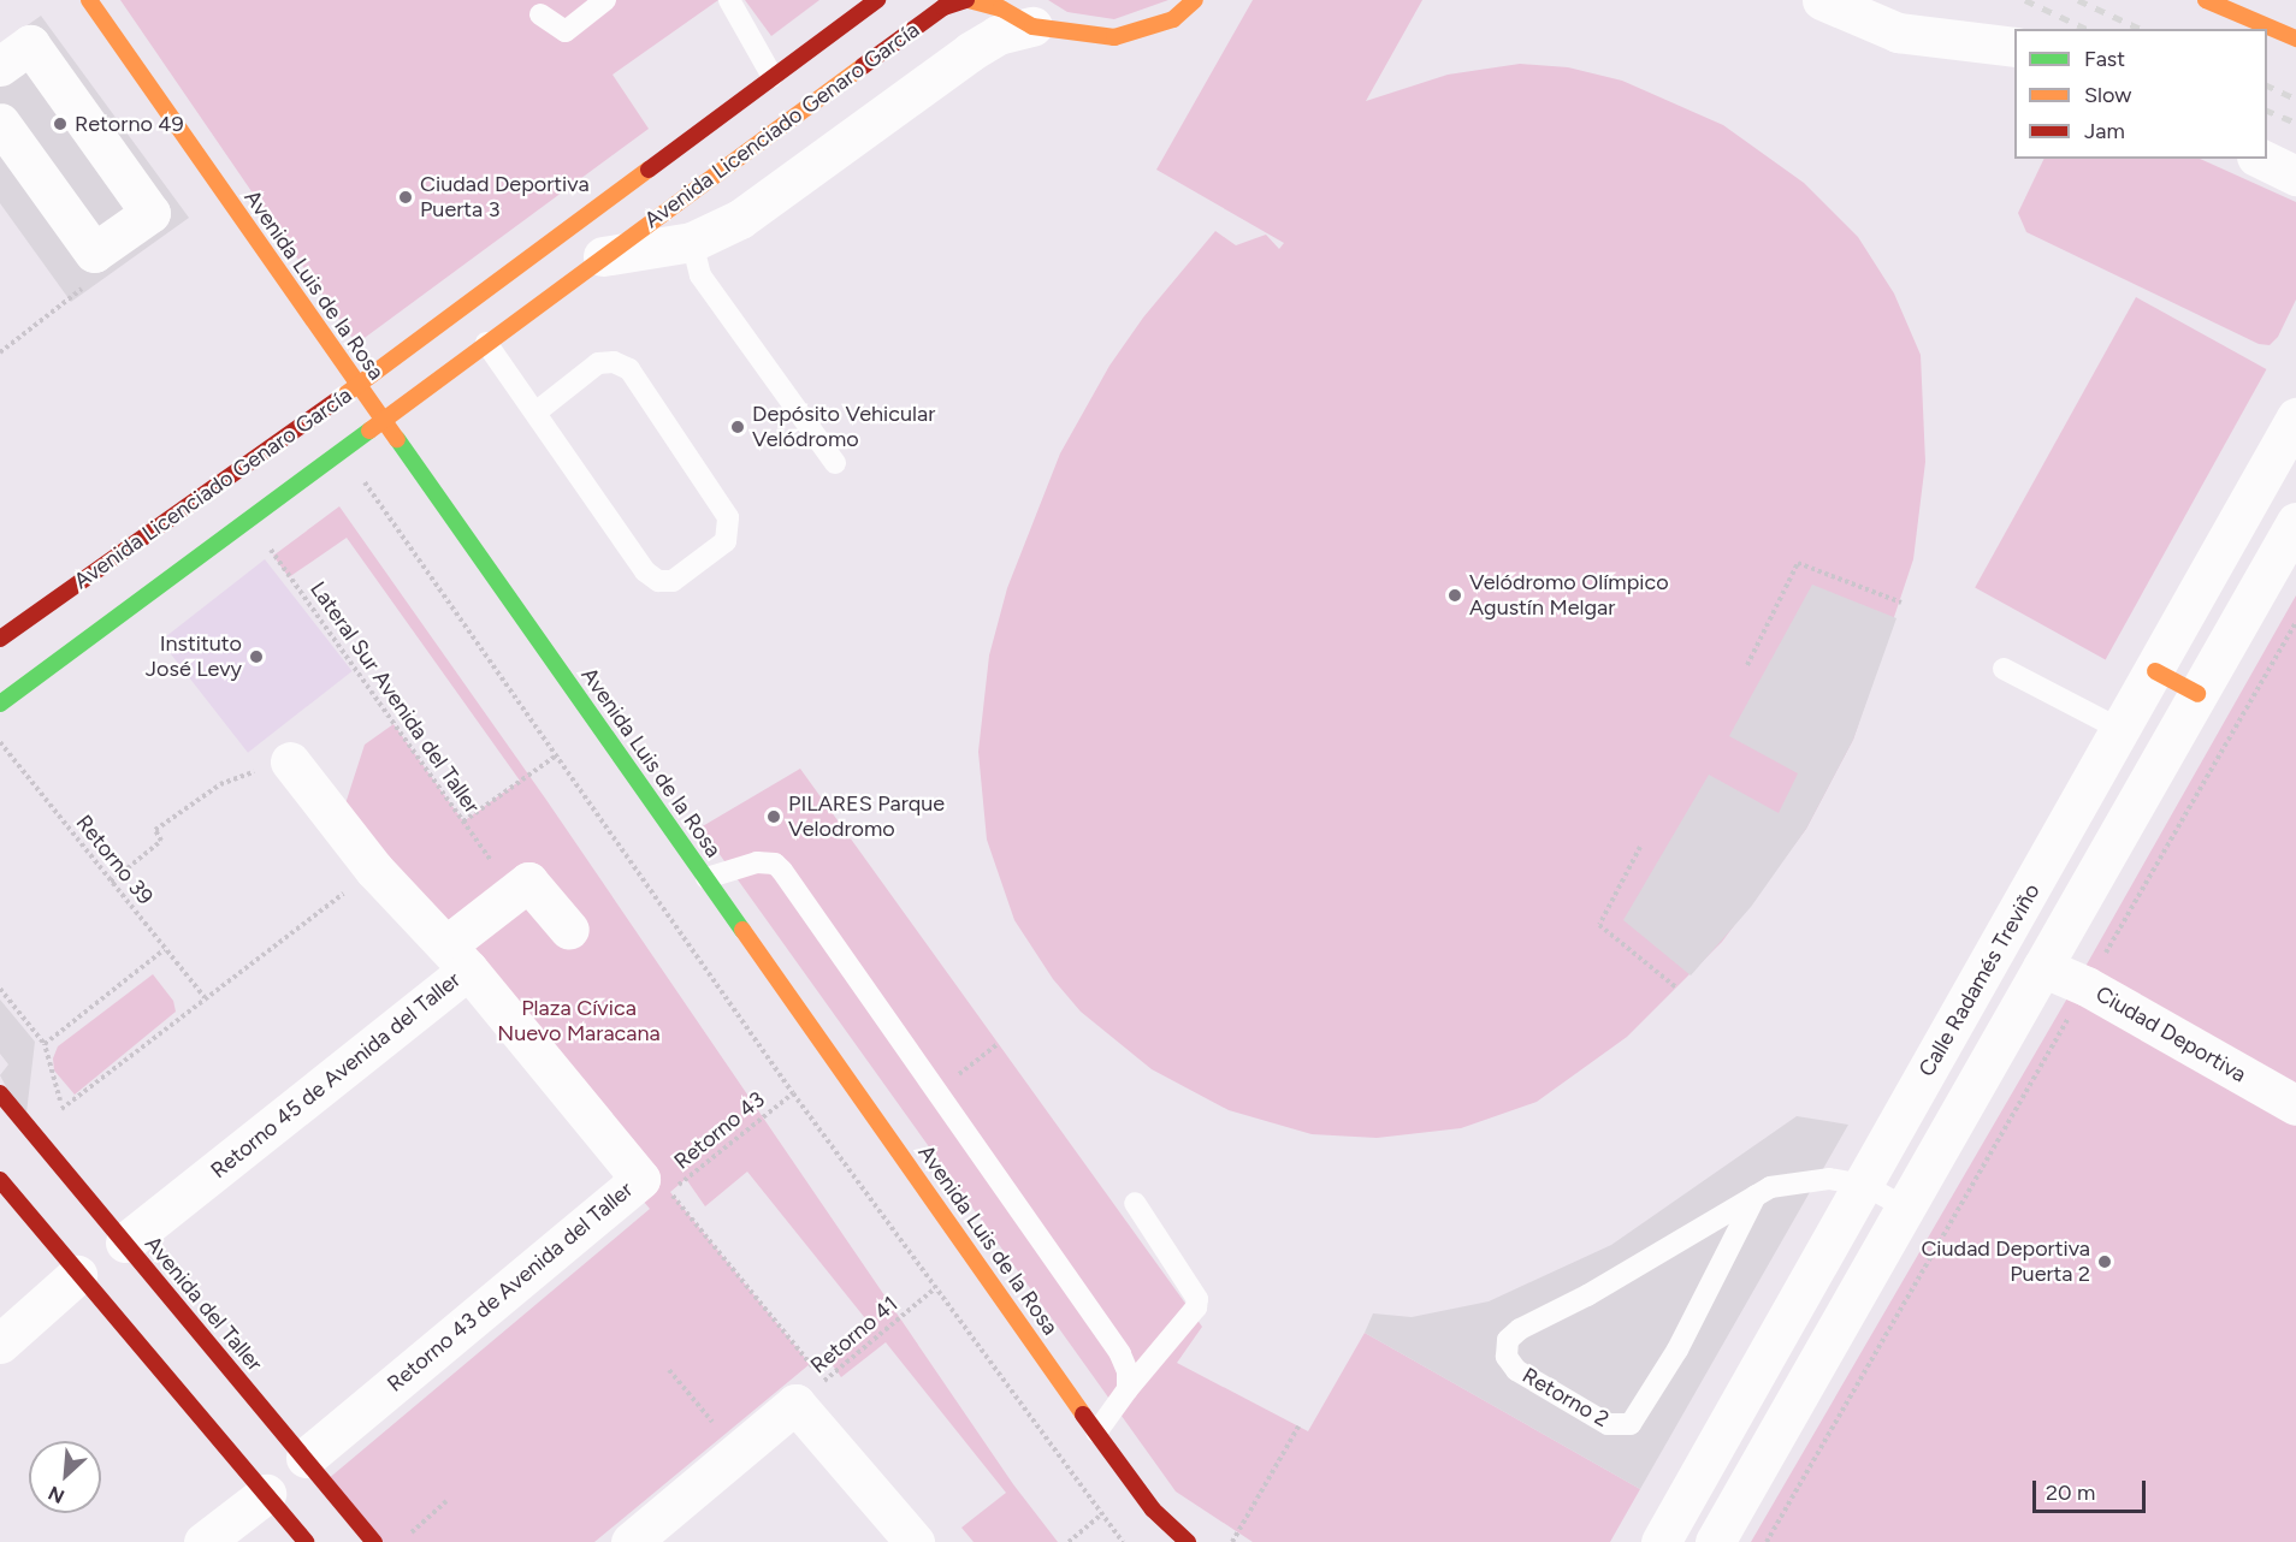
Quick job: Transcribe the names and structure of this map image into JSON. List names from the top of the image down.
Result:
{
  "streets": {
    "street": [
      "Avenida Licenciado Genaro García",
      "Avenida Luis de la Rosa",
      "Calle Radamés Treviño",
      "Ciudad Deportiva",
      "Retorno 45 de Avenida del Taller",
      "Retorno 43 de Avenida del Taller",
      "Avenida del Taller"
    ],
    "lane": ["Retorno 2"],
    "path": [
      "Lateral Sur Avenida del Taller",
      "Retorno 39",
      "Retorno 43",
      "Retorno 41"
    ]
  },
  "crossings": [
    ["Avenida Licenciado Genaro García", "Avenida Luis de la Rosa"],
    ["Avenida Licenciado Genaro García", "Lateral Sur Avenida del Taller"],
    ["Calle Radamés Treviño", "Retorno 2"],
    ["Retorno 45 de Avenida del Taller", "Retorno 43 de Avenida del Taller"],
    ["Retorno 45 de Avenida del Taller", "Avenida del Taller"],
    ["Retorno 43", "Retorno 43 de Avenida del Taller"],
    ["Retorno 43 de Avenida del Taller", "Avenida del Taller"]
  ],
  "parks": ["Plaza Cívica Nuevo Maracana"],
  "places": [
    "Retorno 49",
    "Ciudad Deportiva Puerta 3",
    "Depósito Vehicular Velódromo",
    "Velódromo Olímpico Agustín Melgar",
    "Instituto José Levy",
    "PILARES Parque Velodromo",
    "Ciudad Deportiva Puerta 2"
  ],
  "legend": ["Fast", "Slow", "Jam"],
  "scale_bar": "20 m",
  "north": "bottom left"
}
